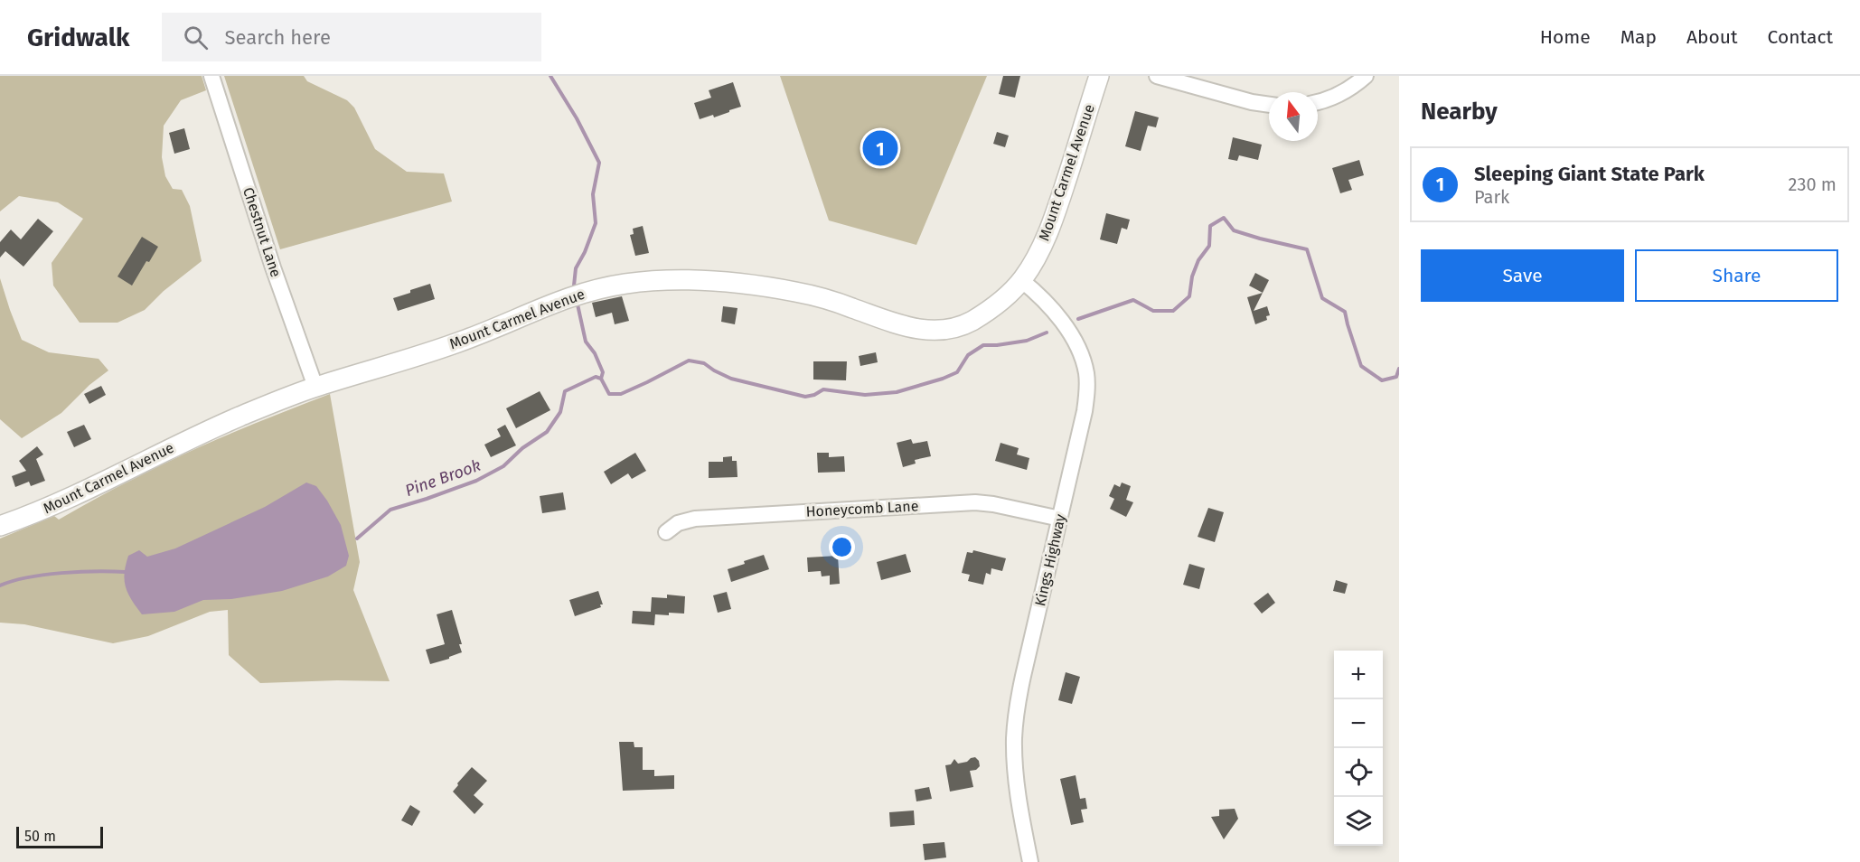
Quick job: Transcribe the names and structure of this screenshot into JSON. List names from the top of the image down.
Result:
{
  "streets": {
    "main road": ["Mount Carmel Avenue"],
    "street": ["Chestnut Lane", "Honeycomb Lane", "Kings Highway"]
  },
  "crossings": [
    ["Mount Carmel Avenue", "Chestnut Lane"],
    ["Mount Carmel Avenue", "Kings Highway"],
    ["Honeycomb Lane", "Kings Highway"]
  ],
  "water": ["Pine Brook"],
  "scale_bar": "50 m",
  "north": "top",
  "page": {
    "header": "Gridwalk",
    "search": "Search here",
    "nav": [
      "Home",
      "Map",
      "About",
      "Contact"
    ],
    "heading": "Nearby",
    "pins": "1",
    "list": [
      {
        "mark": "1",
        "name": "Sleeping Giant State Park",
        "note": "Park",
        "value": "230 m"
      }
    ],
    "buttons": ["Save", "Share"],
    "map_buttons": ["+", "−"],
    "scale": "50 m"
  }
}
